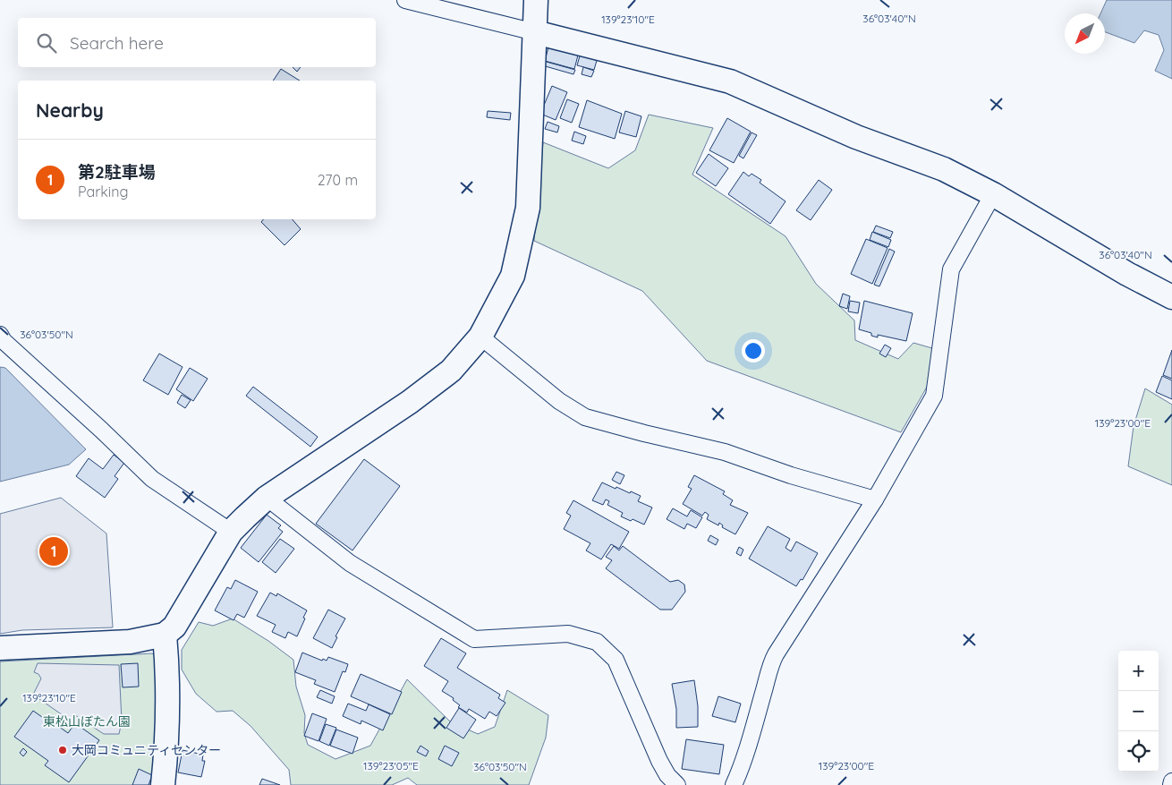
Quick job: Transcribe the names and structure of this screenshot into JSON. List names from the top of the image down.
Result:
{
  "parks": ["東松山ぼたん園"],
  "places": ["大岡コミュニティセンター"],
  "north": "bottom left",
  "page": {
    "search": "Search here",
    "heading": "Nearby",
    "list": [
      {
        "mark": "1",
        "name": "第2駐車場",
        "note": "Parking",
        "value": "270 m"
      }
    ],
    "pins": "1",
    "map_buttons": ["+", "−"]
  },
  "coordinates": [
    "36°03'40\"N",
    "139°23'10\"E",
    "36°03'50\"N",
    "139°23'00\"E",
    "139°23'05\"E"
  ]
}
